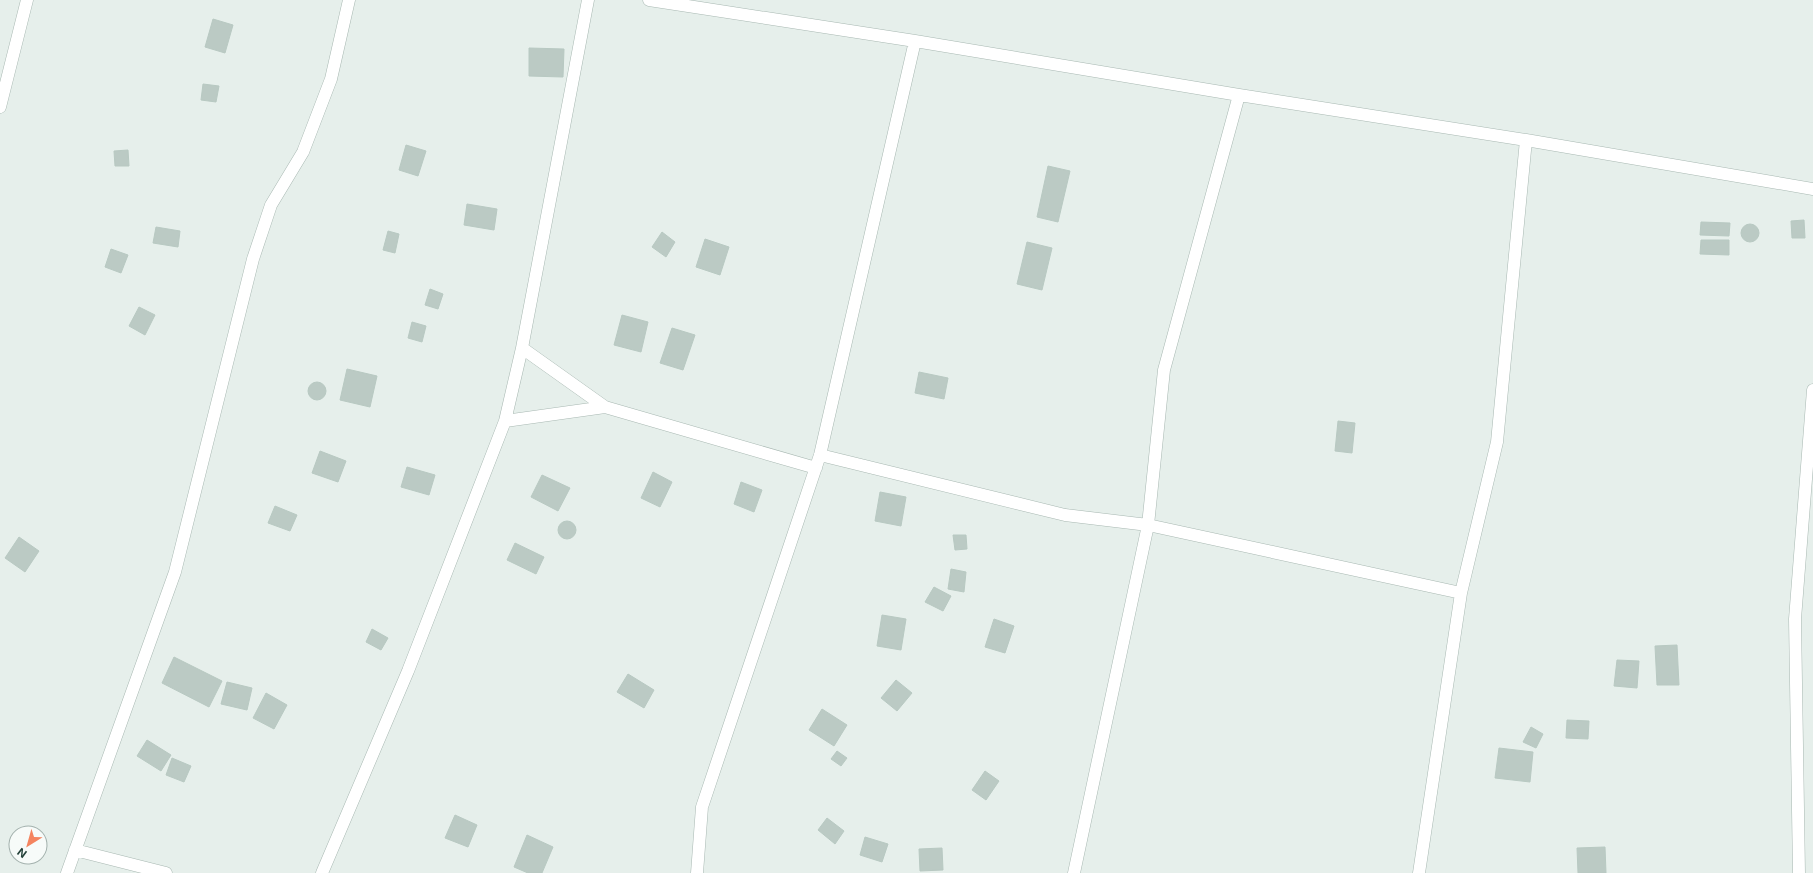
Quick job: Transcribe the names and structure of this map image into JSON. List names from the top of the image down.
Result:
{
  "north": "bottom left"
}
